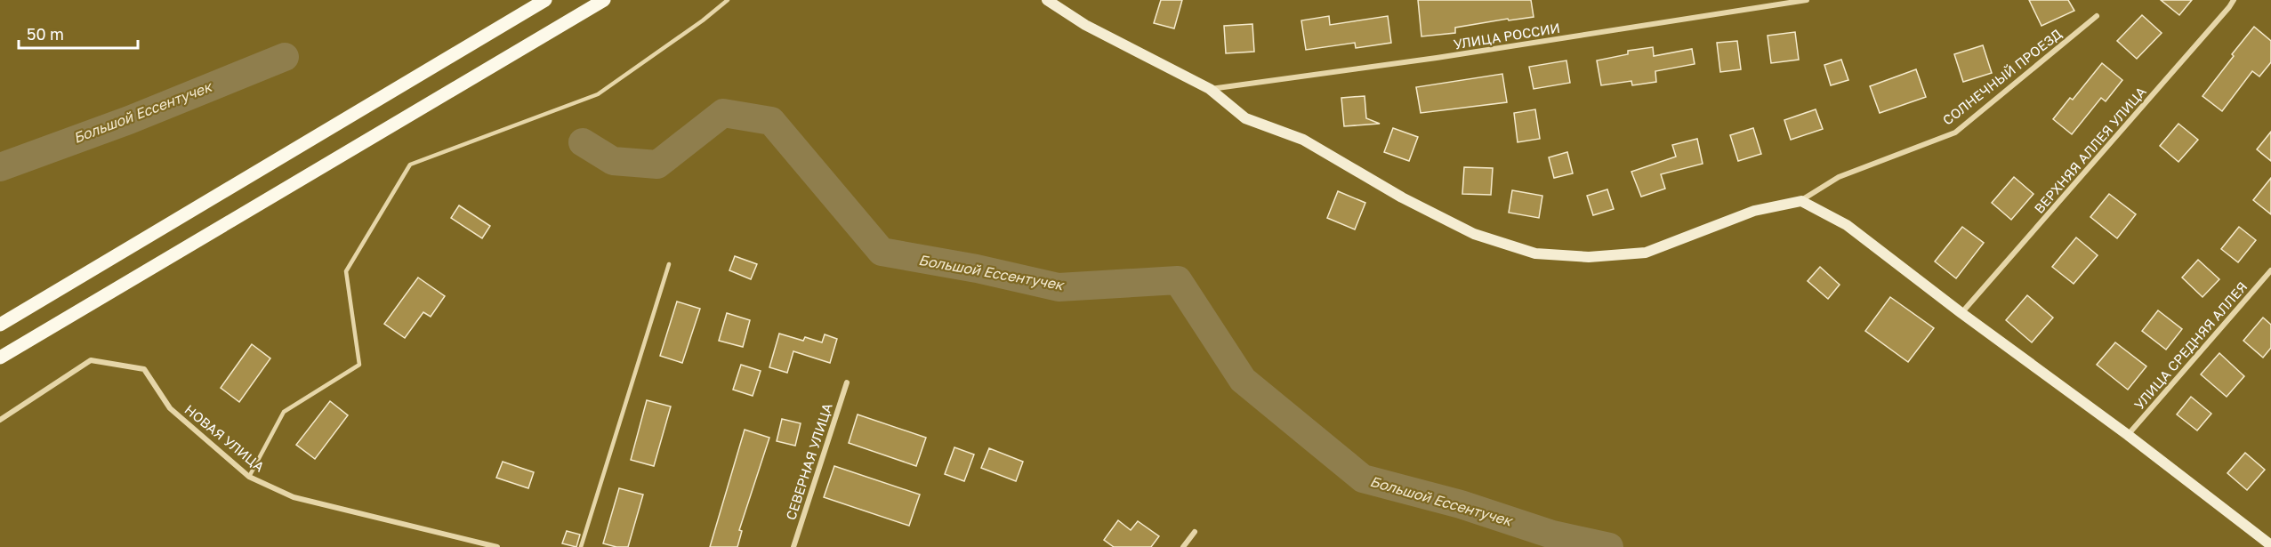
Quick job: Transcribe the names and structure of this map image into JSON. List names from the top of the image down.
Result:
{
  "streets": {
    "street": [
      "УЛИЦА РОССИИ",
      "СОЛНЕЧНЫЙ ПРОЕЗД",
      "ВЕРХНЯЯ АЛЛЕЯ УЛИЦА",
      "УЛИЦА СРЕДНЯЯ АЛЛЕЯ",
      "НОВАЯ УЛИЦА",
      "СЕВЕРНАЯ УЛИЦА"
    ]
  },
  "water": ["Большой Ессентучек"],
  "scale_bar": "50 m"
}
